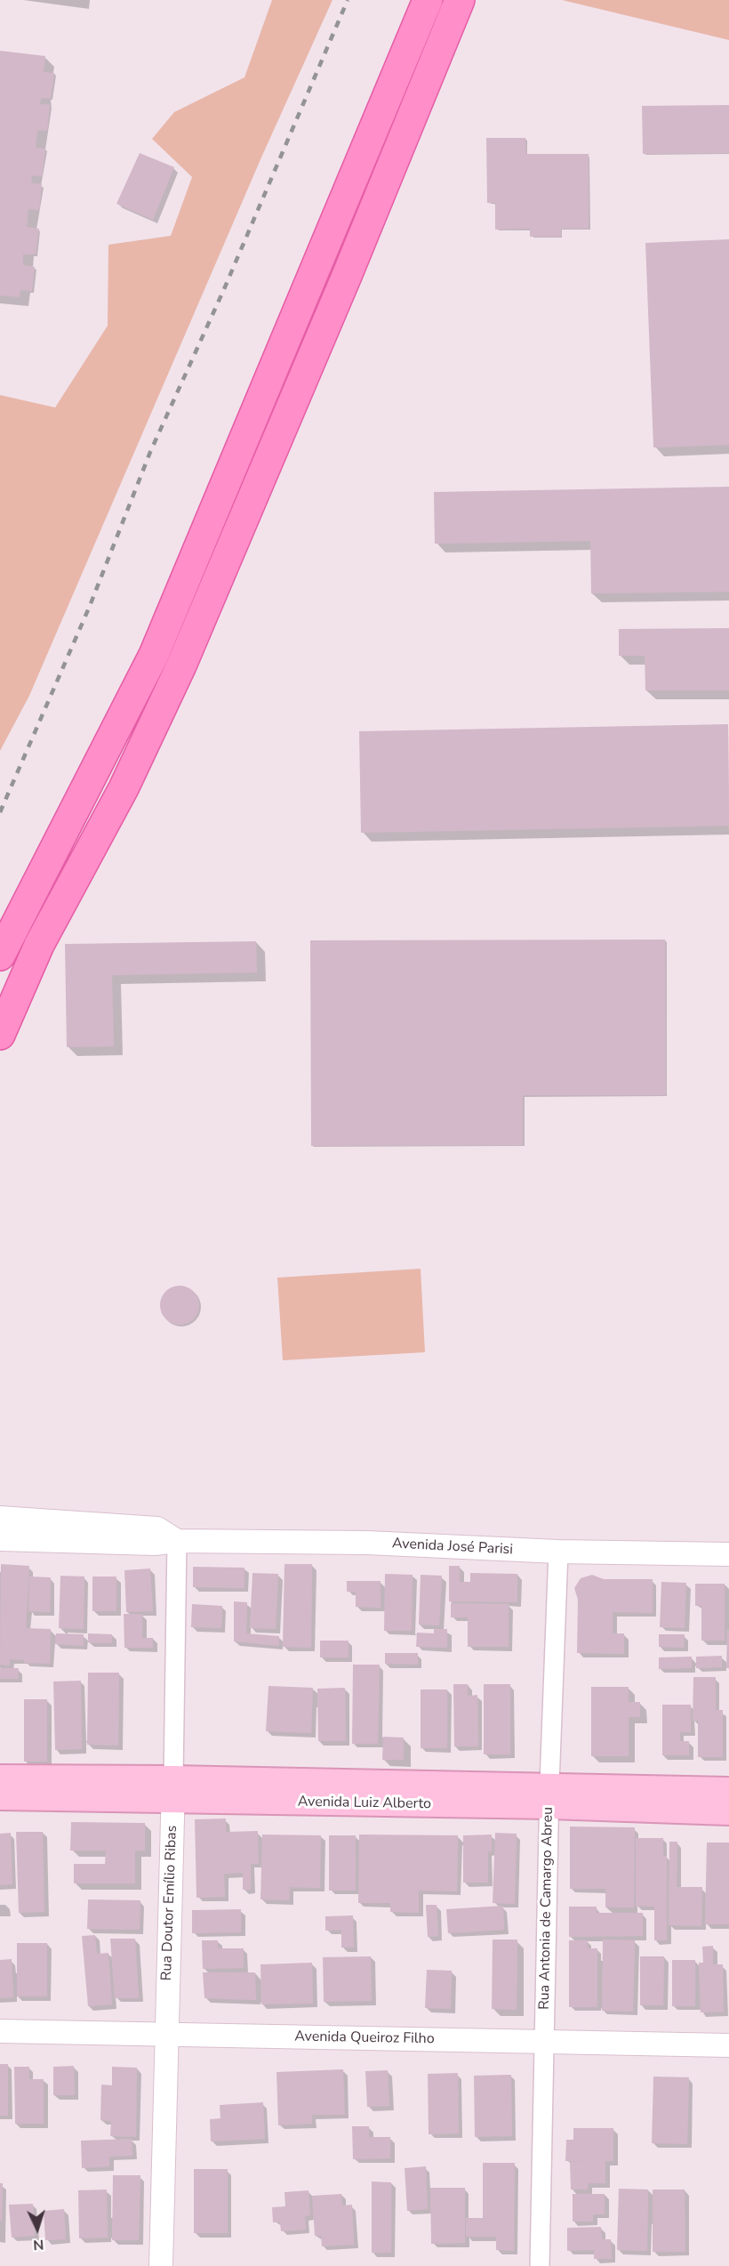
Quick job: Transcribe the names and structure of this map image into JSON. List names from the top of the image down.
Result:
{
  "streets": {
    "main road": ["Avenida Luiz Alberto"],
    "street": [
      "Avenida José Parisi",
      "Rua Doutor Emílio Ribas",
      "Rua Antonia de Camargo Abreu",
      "Avenida Queiroz Filho"
    ]
  },
  "crossings": [
    ["Avenida José Parisi", "Rua Doutor Emílio Ribas"],
    ["Avenida José Parisi", "Rua Antonia de Camargo Abreu"],
    ["Avenida Luiz Alberto", "Rua Doutor Emílio Ribas"],
    ["Avenida Luiz Alberto", "Rua Antonia de Camargo Abreu"],
    ["Rua Doutor Emílio Ribas", "Avenida Queiroz Filho"],
    ["Rua Antonia de Camargo Abreu", "Avenida Queiroz Filho"]
  ],
  "north": "bottom"
}
